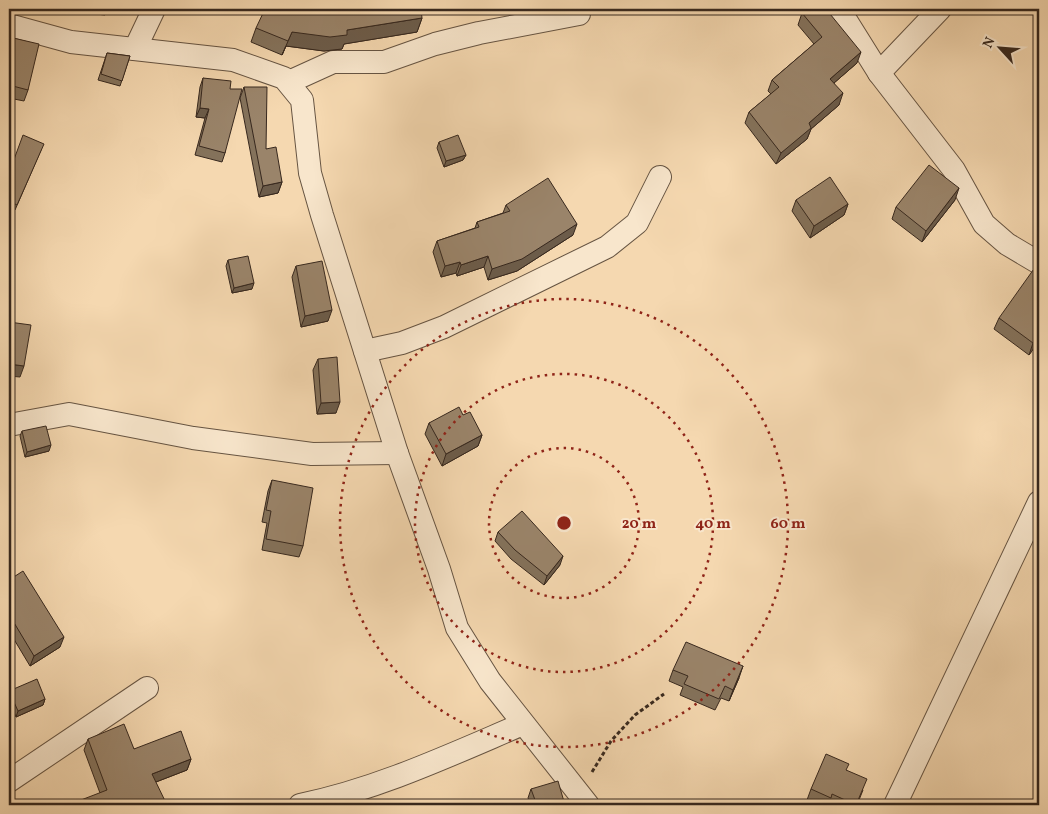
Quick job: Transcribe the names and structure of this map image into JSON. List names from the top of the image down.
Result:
{
  "north": "top left",
  "rings": ["20 m", "40 m", "60 m"]
}
